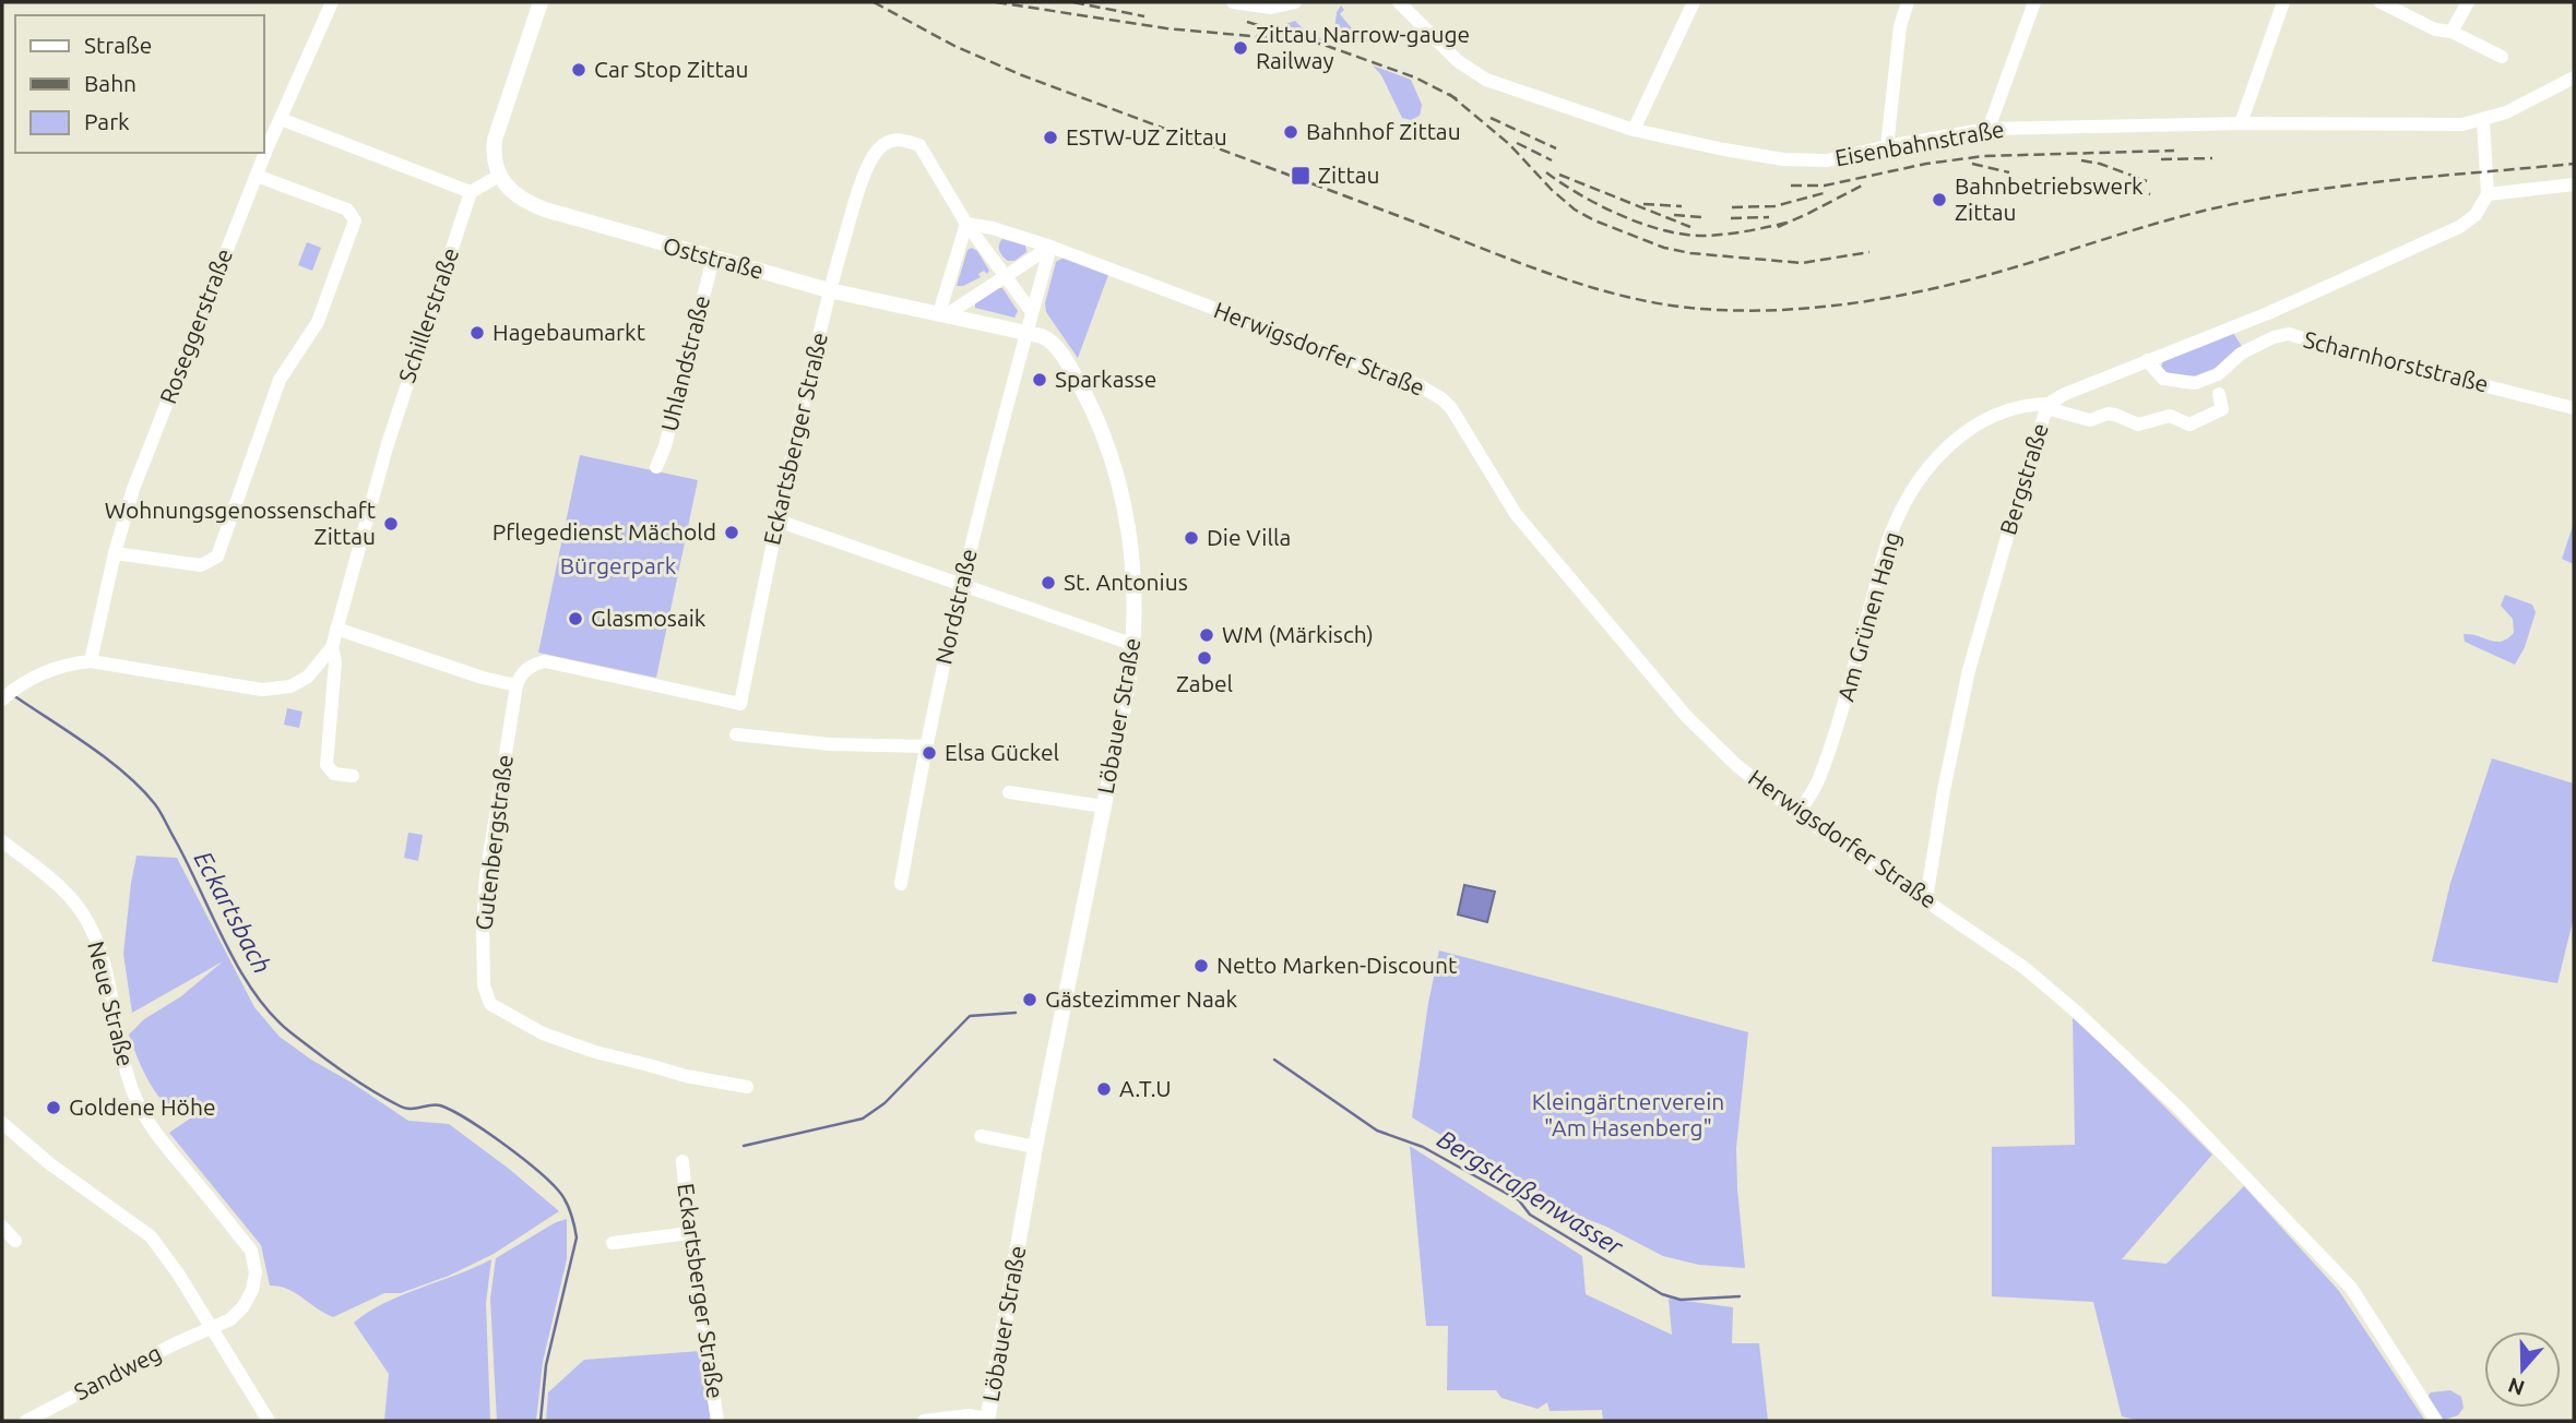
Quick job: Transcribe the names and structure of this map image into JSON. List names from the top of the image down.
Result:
{
  "streets": {
    "main road": ["Oststraße", "Löbauer Straße"],
    "street": [
      "Eisenbahnstraße",
      "Schillerstraße",
      "Roseggerstraße",
      "Herwigsdorfer Straße",
      "Scharnhorststraße",
      "Uhlandstraße",
      "Eckartsberger Straße",
      "Bergstraße",
      "Nordstraße",
      "Am Grünen Hang",
      "Gutenbergstraße",
      "Neue Straße",
      "Sandweg"
    ]
  },
  "crossings": [
    ["Oststraße", "Uhlandstraße"],
    ["Oststraße", "Eckartsberger Straße"],
    ["Oststraße", "Löbauer Straße"],
    ["Schillerstraße", "Roseggerstraße"],
    ["Herwigsdorfer Straße", "Eckartsberger Straße"],
    ["Herwigsdorfer Straße", "Bergstraße"],
    ["Herwigsdorfer Straße", "Am Grünen Hang"],
    ["Scharnhorststraße", "Bergstraße"],
    ["Eckartsberger Straße", "Gutenbergstraße"],
    ["Bergstraße", "Am Grünen Hang"],
    ["Nordstraße", "Löbauer Straße"],
    ["Neue Straße", "Sandweg"]
  ],
  "water": ["Eckartsbach", "Bergstraßenwasser"],
  "parks": ["Bürgerpark", "Kleingärtnerverein \"Am Hasenberg\""],
  "places": {
    "other": [
      "Zittau Narrow-gauge Railway",
      "Car Stop Zittau",
      "Bahnhof Zittau",
      "ESTW-UZ Zittau",
      "Bahnbetriebswerk Zittau",
      "Hagebaumarkt",
      "Sparkasse",
      "Wohnungsgenossenschaft Zittau",
      "Pflegedienst Mächold",
      "Die Villa",
      "St. Antonius",
      "Glasmosaik",
      "WM (Märkisch)",
      "Zabel",
      "Elsa Gückel",
      "Netto Marken-Discount",
      "Gästezimmer Naak",
      "A.T.U",
      "Goldene Höhe"
    ],
    "transit": ["Zittau"]
  },
  "legend": ["Straße", "Bahn", "Park"],
  "north": "bottom"
}
